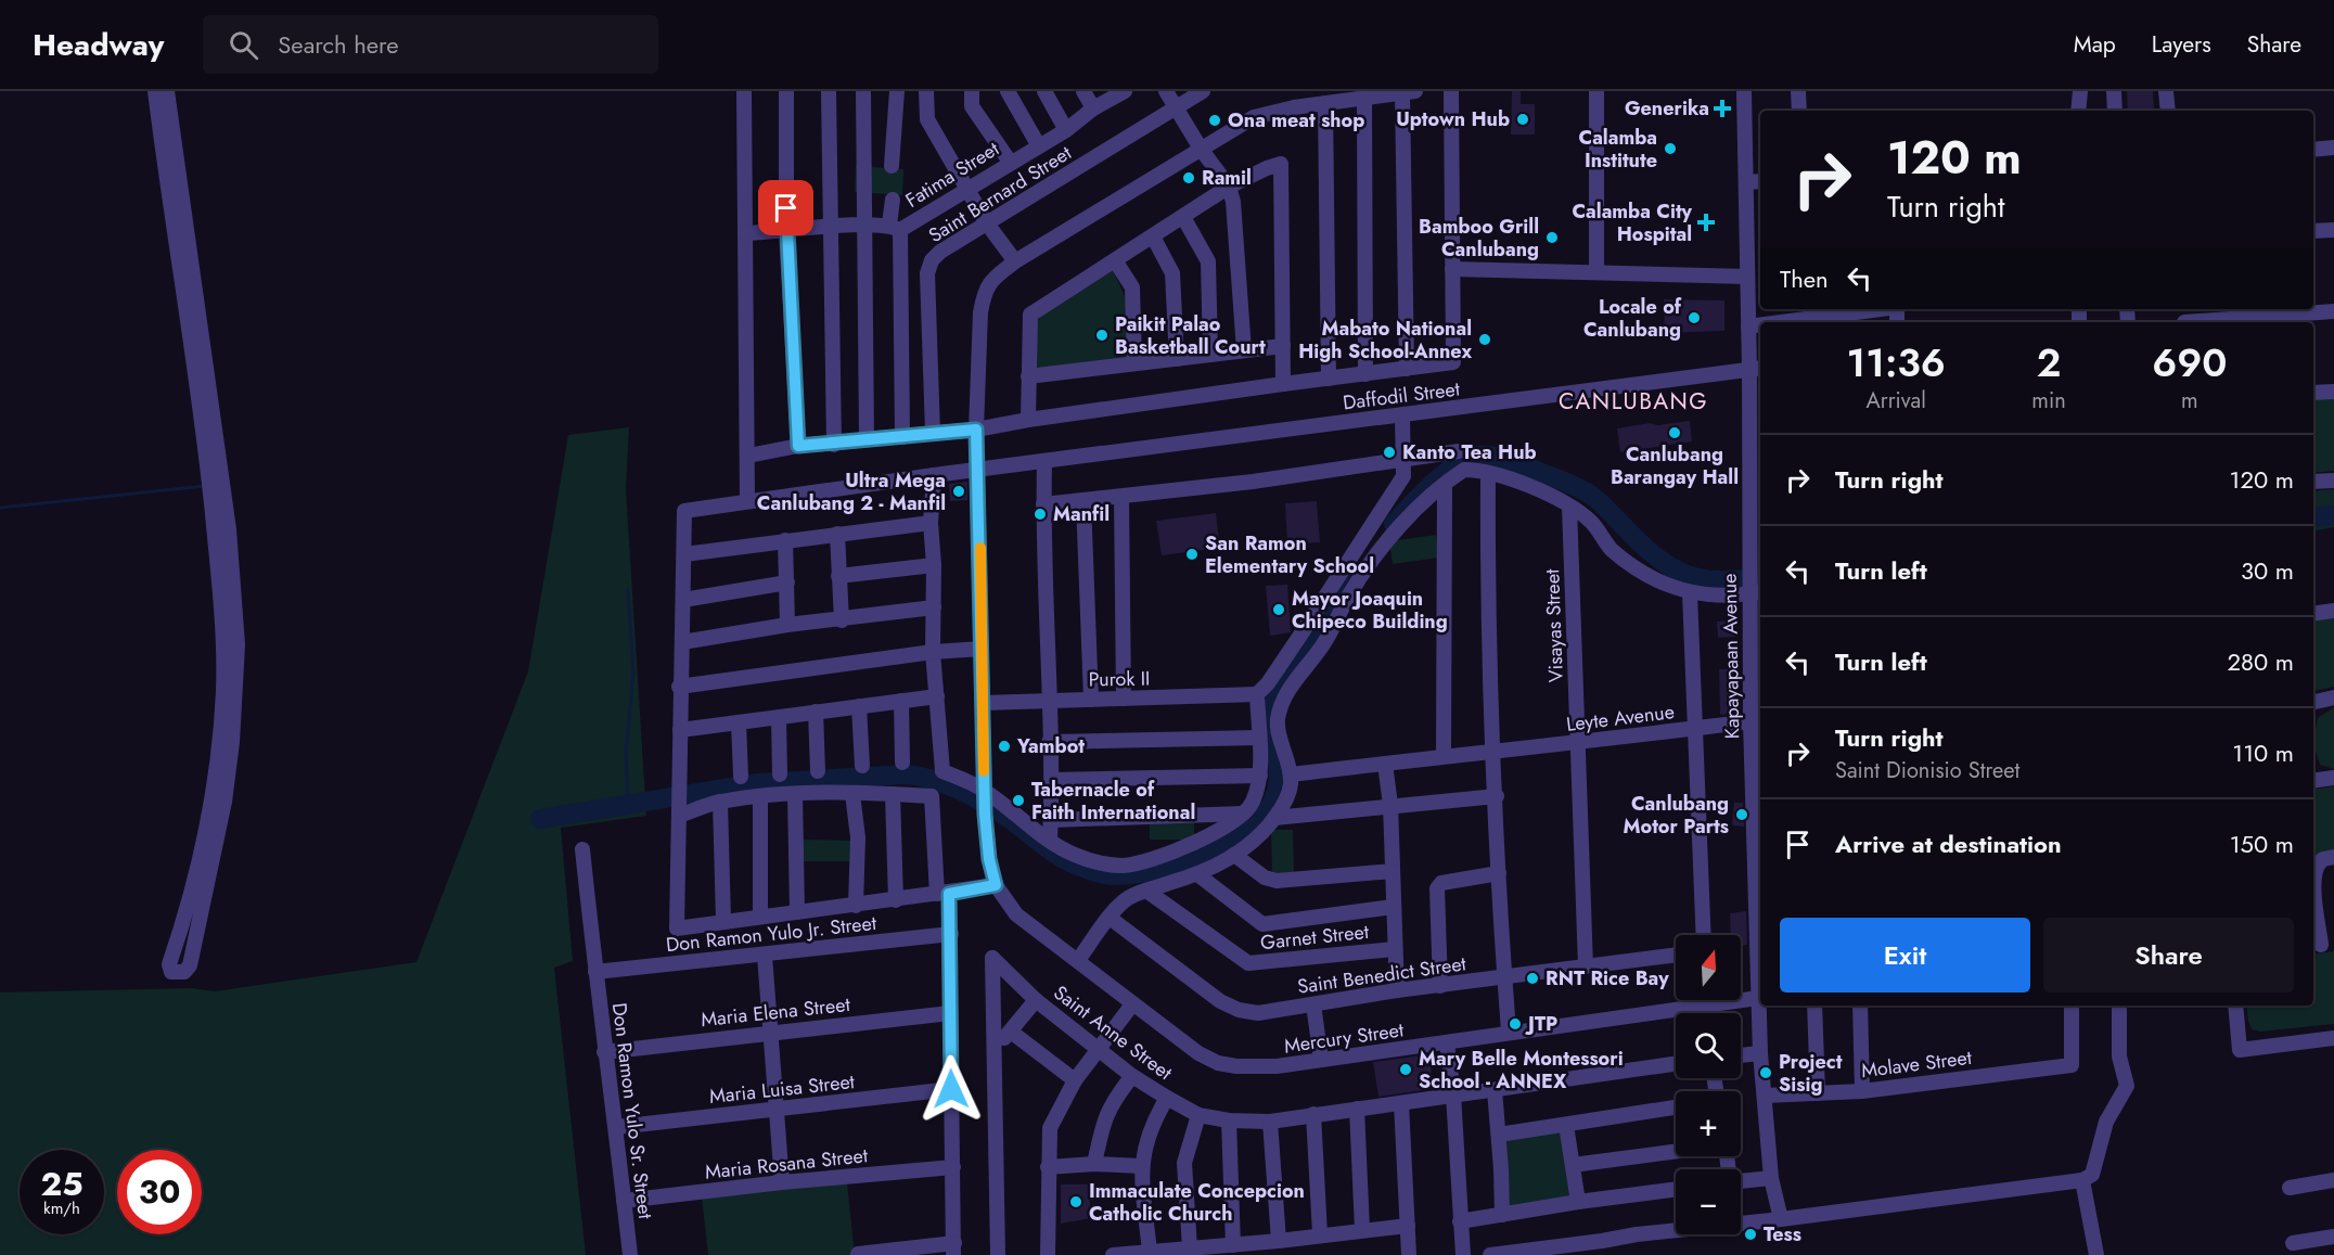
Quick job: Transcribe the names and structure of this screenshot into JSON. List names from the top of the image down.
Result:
{
  "streets": {
    "street": [
      "Fatima Street",
      "Saint Bernard Street",
      "Daffodil Street",
      "Visayas Street",
      "Kapayapaan Avenue",
      "Purok II",
      "Leyte Avenue",
      "Don Ramon Yulo Jr. Street",
      "Garnet Street",
      "Saint Benedict Street",
      "Maria Elena Street",
      "Saint Anne Street",
      "Mercury Street",
      "Molave Street",
      "Maria Luisa Street",
      "Don Ramon Yulo Sr. Street",
      "Maria Rosana Street"
    ]
  },
  "crossings": [
    ["Daffodil Street", "Kapayapaan Avenue"],
    ["Visayas Street", "Leyte Avenue"],
    ["Visayas Street", "Saint Benedict Street"],
    ["Kapayapaan Avenue", "Leyte Avenue"],
    ["Kapayapaan Avenue", "Mercury Street"],
    ["Kapayapaan Avenue", "Molave Street"],
    ["Don Ramon Yulo Jr. Street", "Don Ramon Yulo Sr. Street"],
    ["Maria Elena Street", "Don Ramon Yulo Sr. Street"],
    ["Maria Luisa Street", "Don Ramon Yulo Sr. Street"],
    ["Don Ramon Yulo Sr. Street", "Maria Rosana Street"]
  ],
  "districts": ["CANLUBANG"],
  "places": {
    "health": ["Generika", "Calamba City Hospital"],
    "other": [
      "Uptown Hub",
      "Ona meat shop",
      "Calamba Institute",
      "Ramil",
      "Bamboo Grill Canlubang",
      "Locale of Canlubang",
      "Paikit Palao Basketball Court",
      "Mabato National High School-Annex",
      "Canlubang Barangay Hall",
      "Kanto Tea Hub",
      "Ultra Mega Canlubang 2 - Manfil",
      "Manfil",
      "San Ramon Elementary School",
      "Mayor Joaquin Chipeco Building",
      "Yambot",
      "Tabernacle of Faith International",
      "Canlubang Motor Parts",
      "RNT Rice Bay",
      "JTP",
      "Mary Belle Montessori School - ANNEX",
      "Project Sisig",
      "Immaculate Concepcion Catholic Church",
      "Tess"
    ]
  },
  "north": "top",
  "page": {
    "header": "Headway",
    "search": "Search here",
    "nav": ["Map", "Layers", "Share"],
    "turn": ["120 m", "Turn right"],
    "then": "Then",
    "eta": [
      "11:36",
      "Arrival",
      "2",
      "min",
      "690",
      "m"
    ],
    "list": [
      {
        "name": "Turn right",
        "value": "120 m"
      },
      {
        "name": "Turn left",
        "value": "30 m"
      },
      {
        "name": "Turn left",
        "value": "280 m"
      },
      {
        "name": "Turn right",
        "note": "Saint Dionisio Street",
        "value": "110 m"
      },
      {
        "name": "Arrive at destination",
        "value": "150 m"
      }
    ],
    "buttons": ["Exit", "Share"],
    "map_buttons": ["+", "−"],
    "speed": "25 km/h",
    "limit": "30"
  }
}
